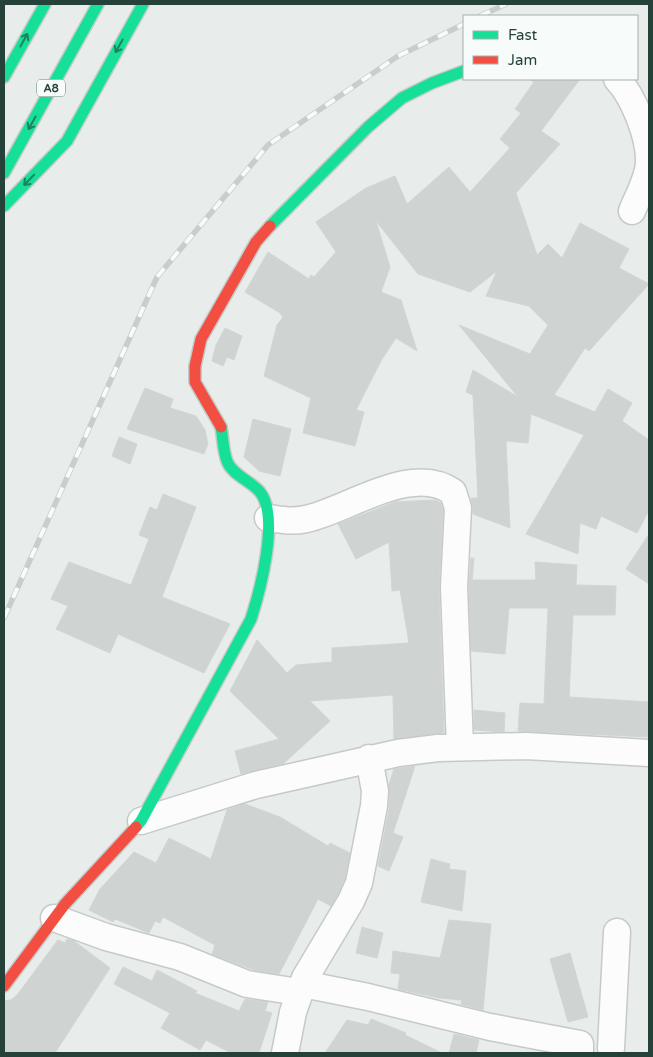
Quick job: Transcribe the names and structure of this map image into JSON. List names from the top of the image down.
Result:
{
  "streets": {
    "main road": ["A8"]
  },
  "legend": ["Fast", "Jam"]
}
